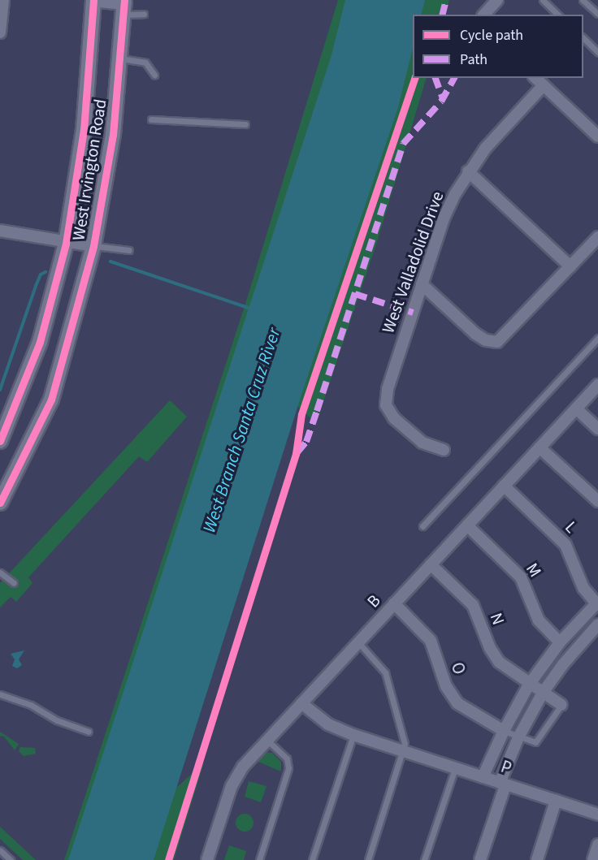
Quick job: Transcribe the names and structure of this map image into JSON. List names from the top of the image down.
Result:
{
  "streets": {
    "main road": ["West Irvington Road"],
    "street": [
      "West Valladolid Drive",
      "L",
      "M",
      "B",
      "N",
      "O",
      "P"
    ]
  },
  "crossings": [
    ["L", "B"],
    ["M", "B"],
    ["B", "N"],
    ["B", "O"],
    ["B", "P"]
  ],
  "water": ["West Branch Santa Cruz River"],
  "legend": ["Cycle path", "Path"]
}
